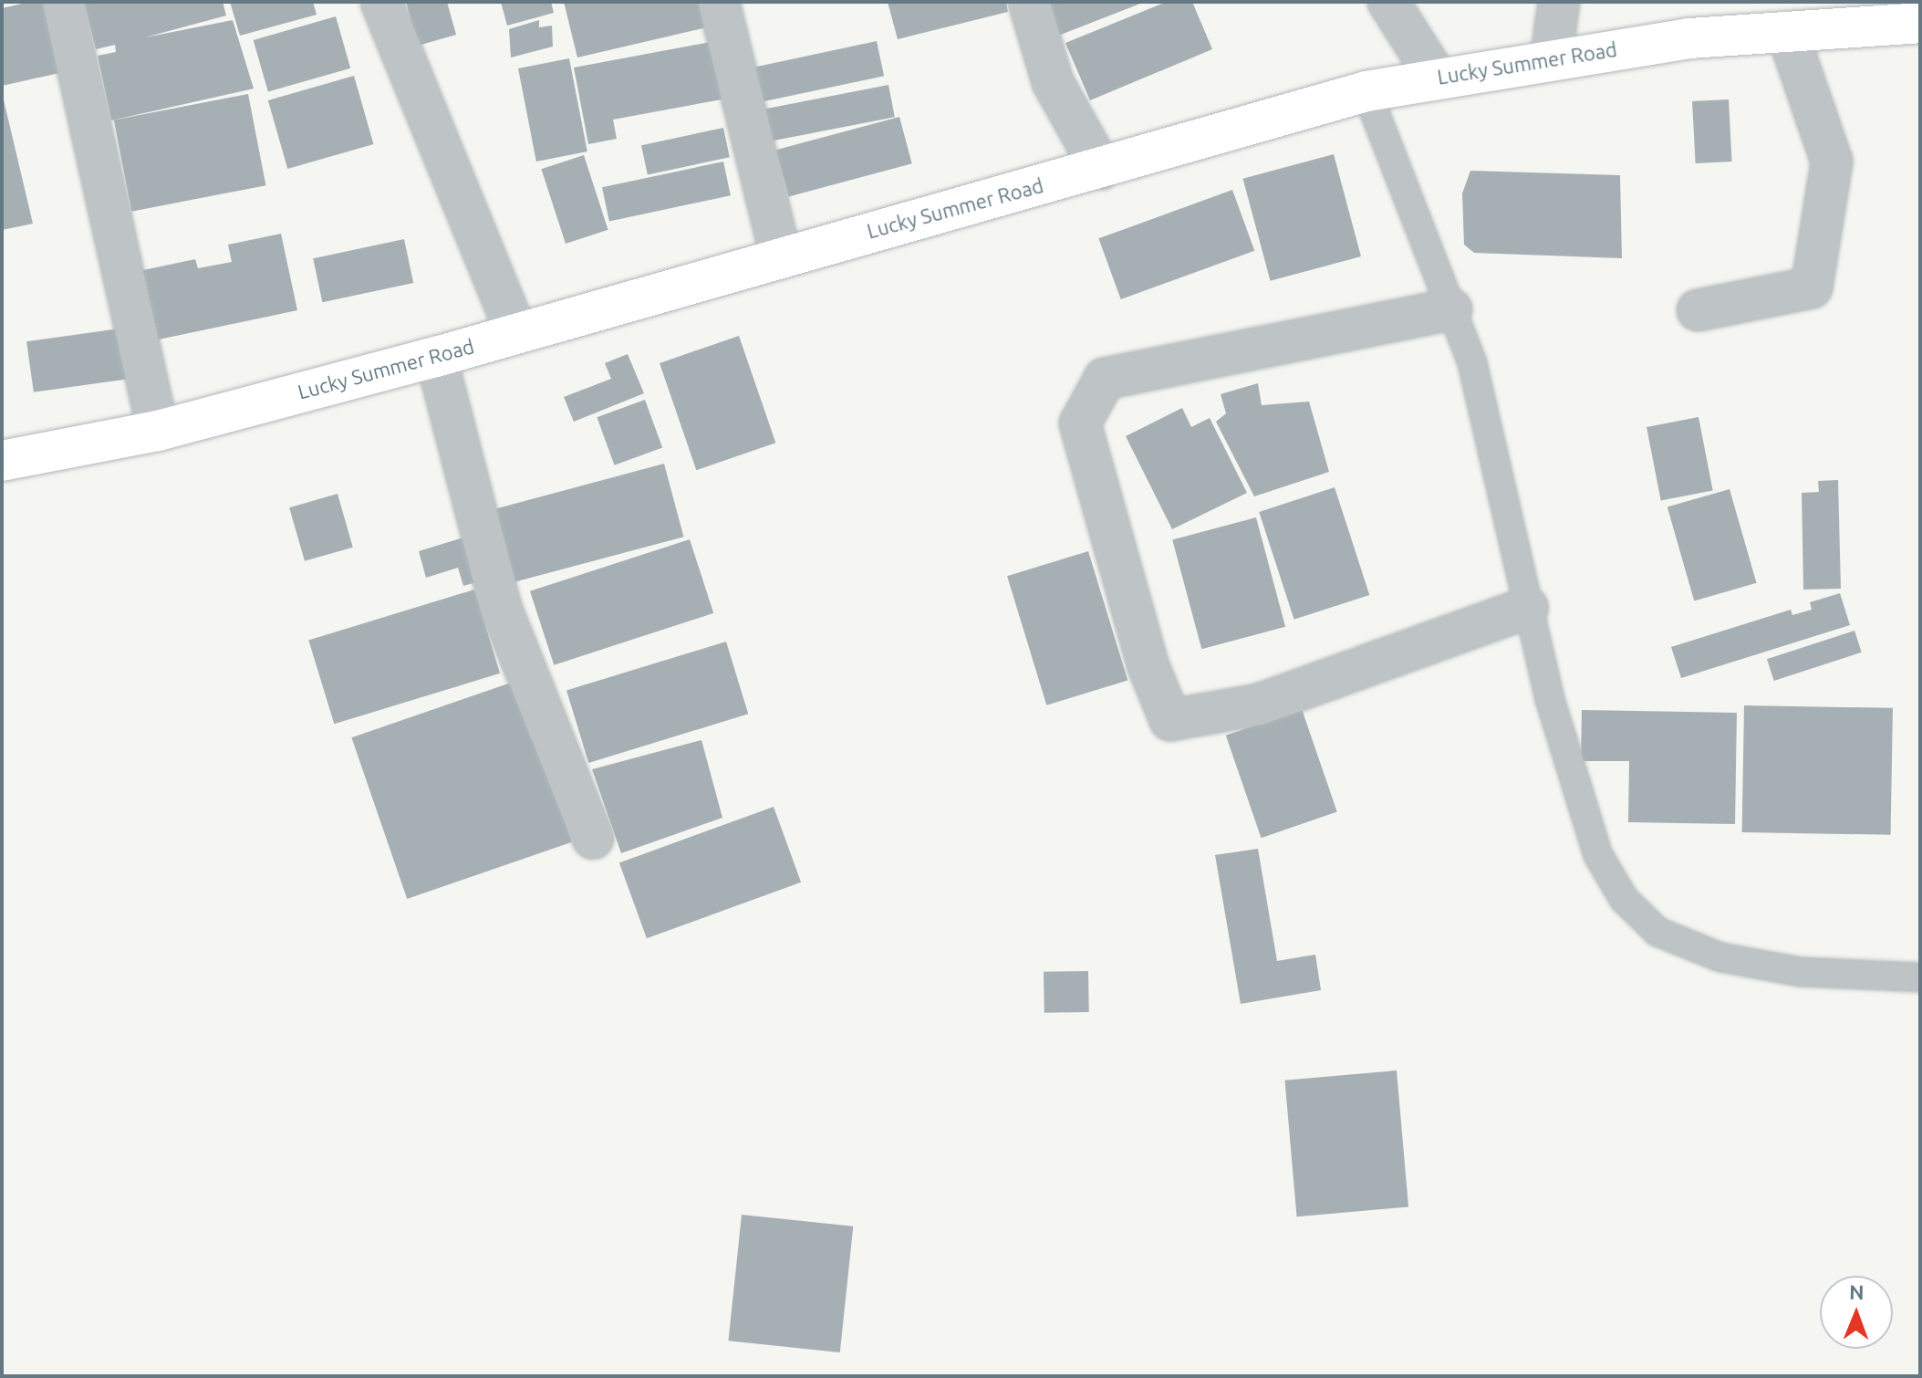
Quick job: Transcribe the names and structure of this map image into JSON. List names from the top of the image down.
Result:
{
  "streets": {
    "street": ["Lucky Summer Road"]
  },
  "north": "top"
}
